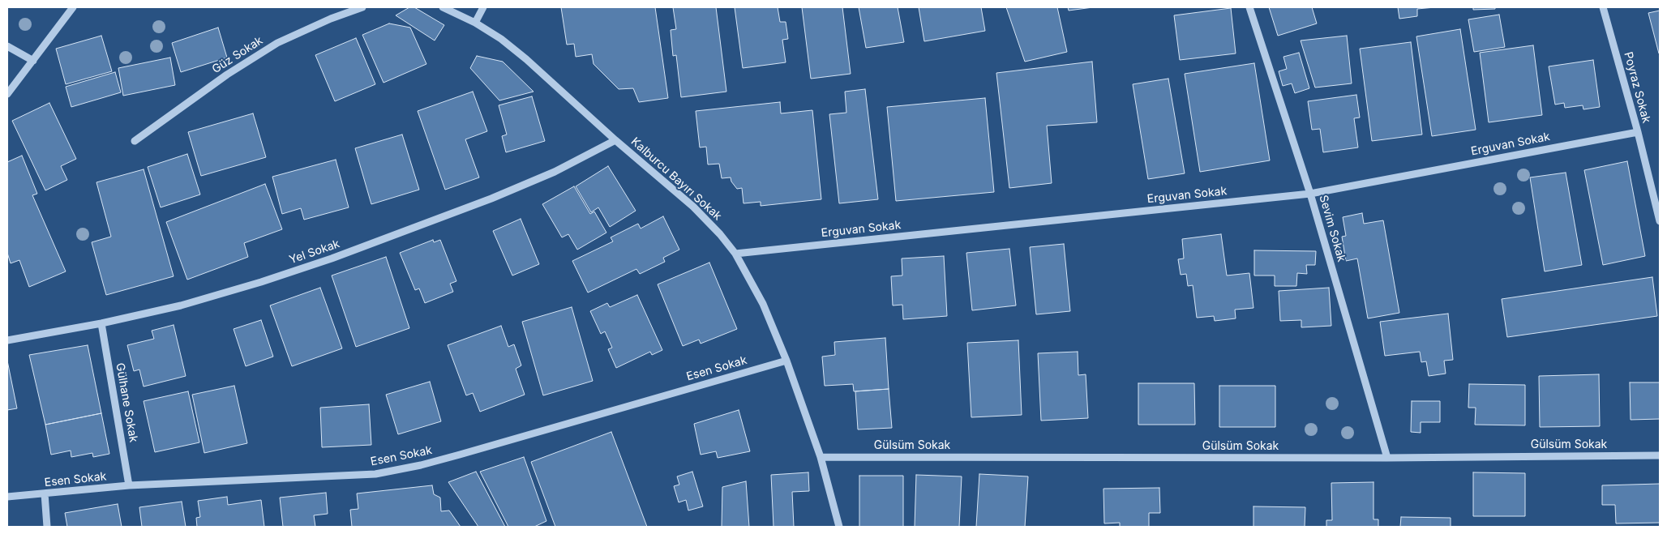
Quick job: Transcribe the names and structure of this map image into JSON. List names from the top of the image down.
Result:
{
  "streets": {
    "street": [
      "Güz Sokak",
      "Poyraz Sokak",
      "Erguvan Sokak",
      "Kalburcu Bayırı Sokak",
      "Sevim Sokak",
      "Yel Sokak",
      "Esen Sokak",
      "Gülhane Sokak",
      "Gülsüm Sokak"
    ]
  },
  "crossings": [
    ["Poyraz Sokak", "Erguvan Sokak"],
    ["Erguvan Sokak", "Kalburcu Bayırı Sokak"],
    ["Erguvan Sokak", "Sevim Sokak"],
    ["Kalburcu Bayırı Sokak", "Yel Sokak"],
    ["Kalburcu Bayırı Sokak", "Esen Sokak"],
    ["Kalburcu Bayırı Sokak", "Gülsüm Sokak"],
    ["Sevim Sokak", "Gülsüm Sokak"],
    ["Yel Sokak", "Gülhane Sokak"],
    ["Esen Sokak", "Gülhane Sokak"]
  ]
}
